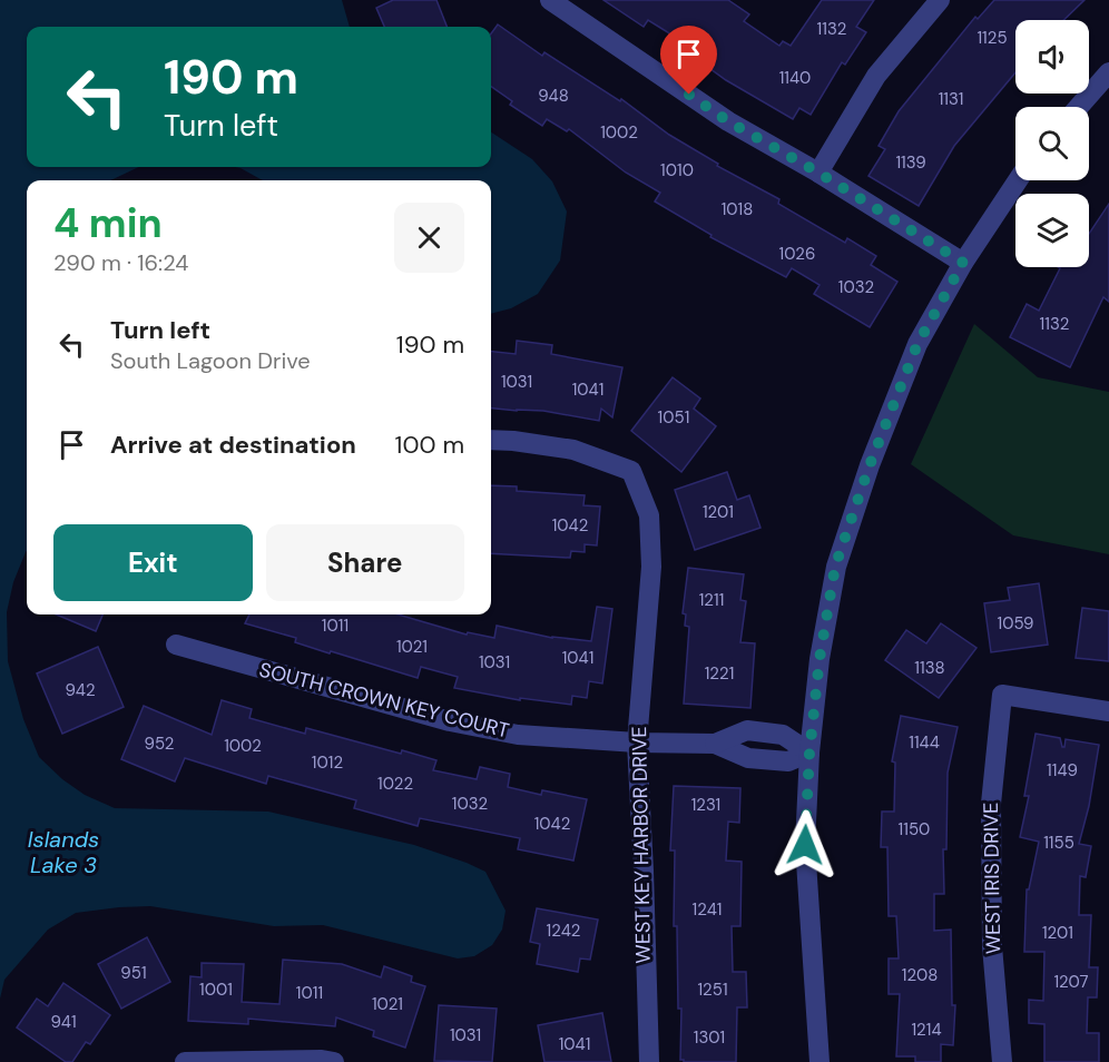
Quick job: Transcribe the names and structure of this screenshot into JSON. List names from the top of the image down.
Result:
{
  "streets": {
    "street": ["SOUTH CROWN KEY COURT", "WEST KEY HARBOR DRIVE", "WEST IRIS DRIVE"]
  },
  "crossings": [
    ["SOUTH CROWN KEY COURT", "WEST KEY HARBOR DRIVE"]
  ],
  "water": ["Islands Lake 3"],
  "house_numbers": [
    "1132",
    "1125",
    "1140",
    "948",
    "1131",
    "1002",
    "1139",
    "1010",
    "1018",
    "1026",
    "1032",
    "1132",
    "1031",
    "1041",
    "1051",
    "1201",
    "1042",
    "1211",
    "1059",
    "1011",
    "1021",
    "1041",
    "1031",
    "1138",
    "1221",
    "942",
    "1144",
    "952",
    "1002",
    "1012",
    "1149",
    "1022",
    "1032",
    "1231",
    "1042",
    "1150",
    "1155",
    "1241",
    "1242",
    "1201",
    "951",
    "1208",
    "1207",
    "1001",
    "1251",
    "1011",
    "1021",
    "941",
    "1214",
    "1031",
    "1301",
    "1041"
  ],
  "page": {
    "turn": ["190 m", "Turn left"],
    "heading": ["4 min", "290 m · 16:24"],
    "list": [
      {
        "name": "Turn left",
        "note": "South Lagoon Drive",
        "value": "190 m"
      },
      {
        "name": "Arrive at destination",
        "value": "100 m"
      }
    ],
    "buttons": ["Exit", "Share"]
  }
}
